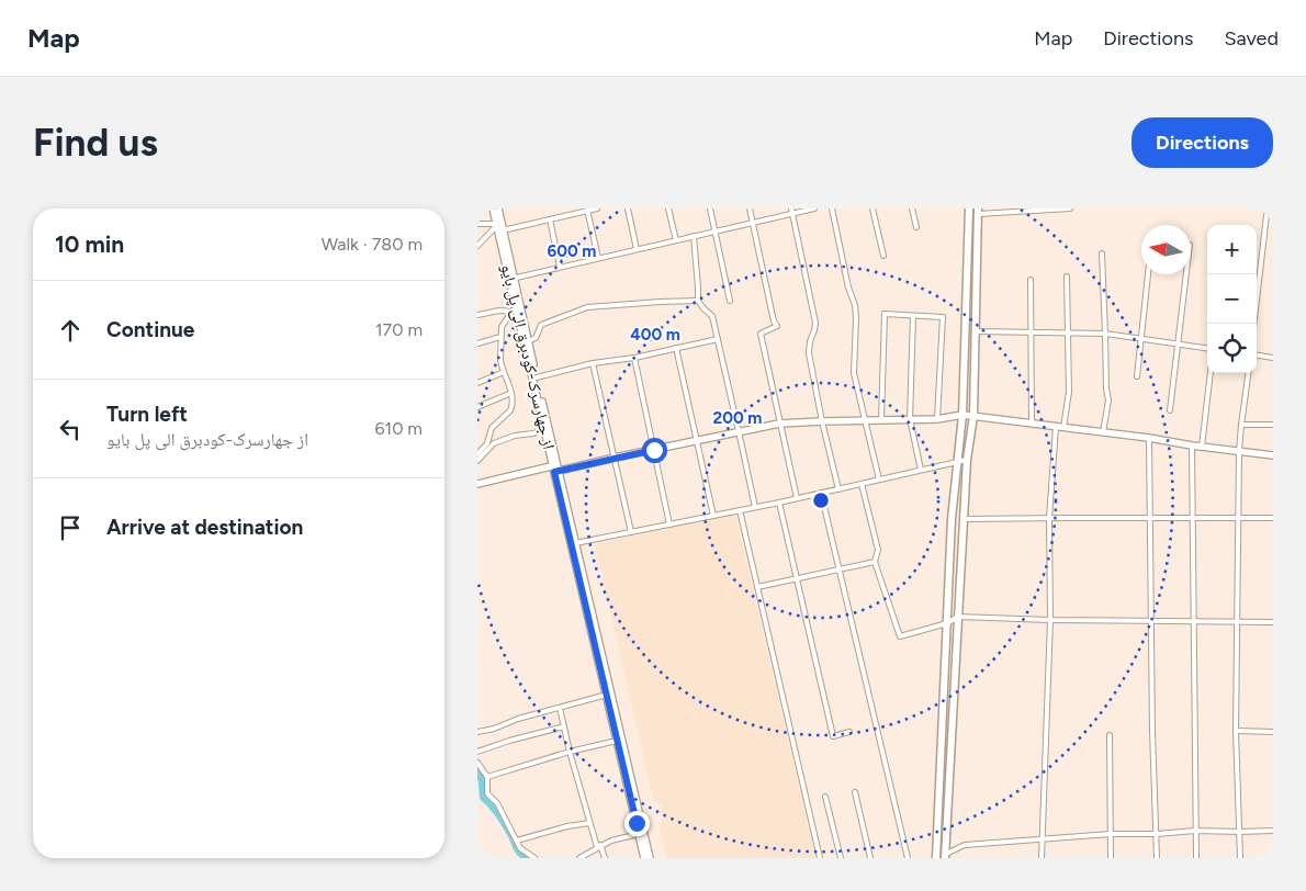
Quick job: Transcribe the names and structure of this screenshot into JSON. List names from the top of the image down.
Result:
{
  "streets": {
    "street": ["از جهارسرک-کودبرق الی پل بایو"]
  },
  "north": "left",
  "page": {
    "header": "Map",
    "nav": ["Map", "Directions", "Saved"],
    "buttons": "Directions",
    "title": "Find us",
    "heading": ["10 min", "Walk · 780 m"],
    "map_buttons": ["+", "−"],
    "list": [
      ["Continue", "170 m"],
      ["Turn left", "از جهارسرک-کودبرق الی پل بایو", "610 m"],
      "Arrive at destination"
    ]
  },
  "rings": ["600 m", "400 m", "200 m"]
}
